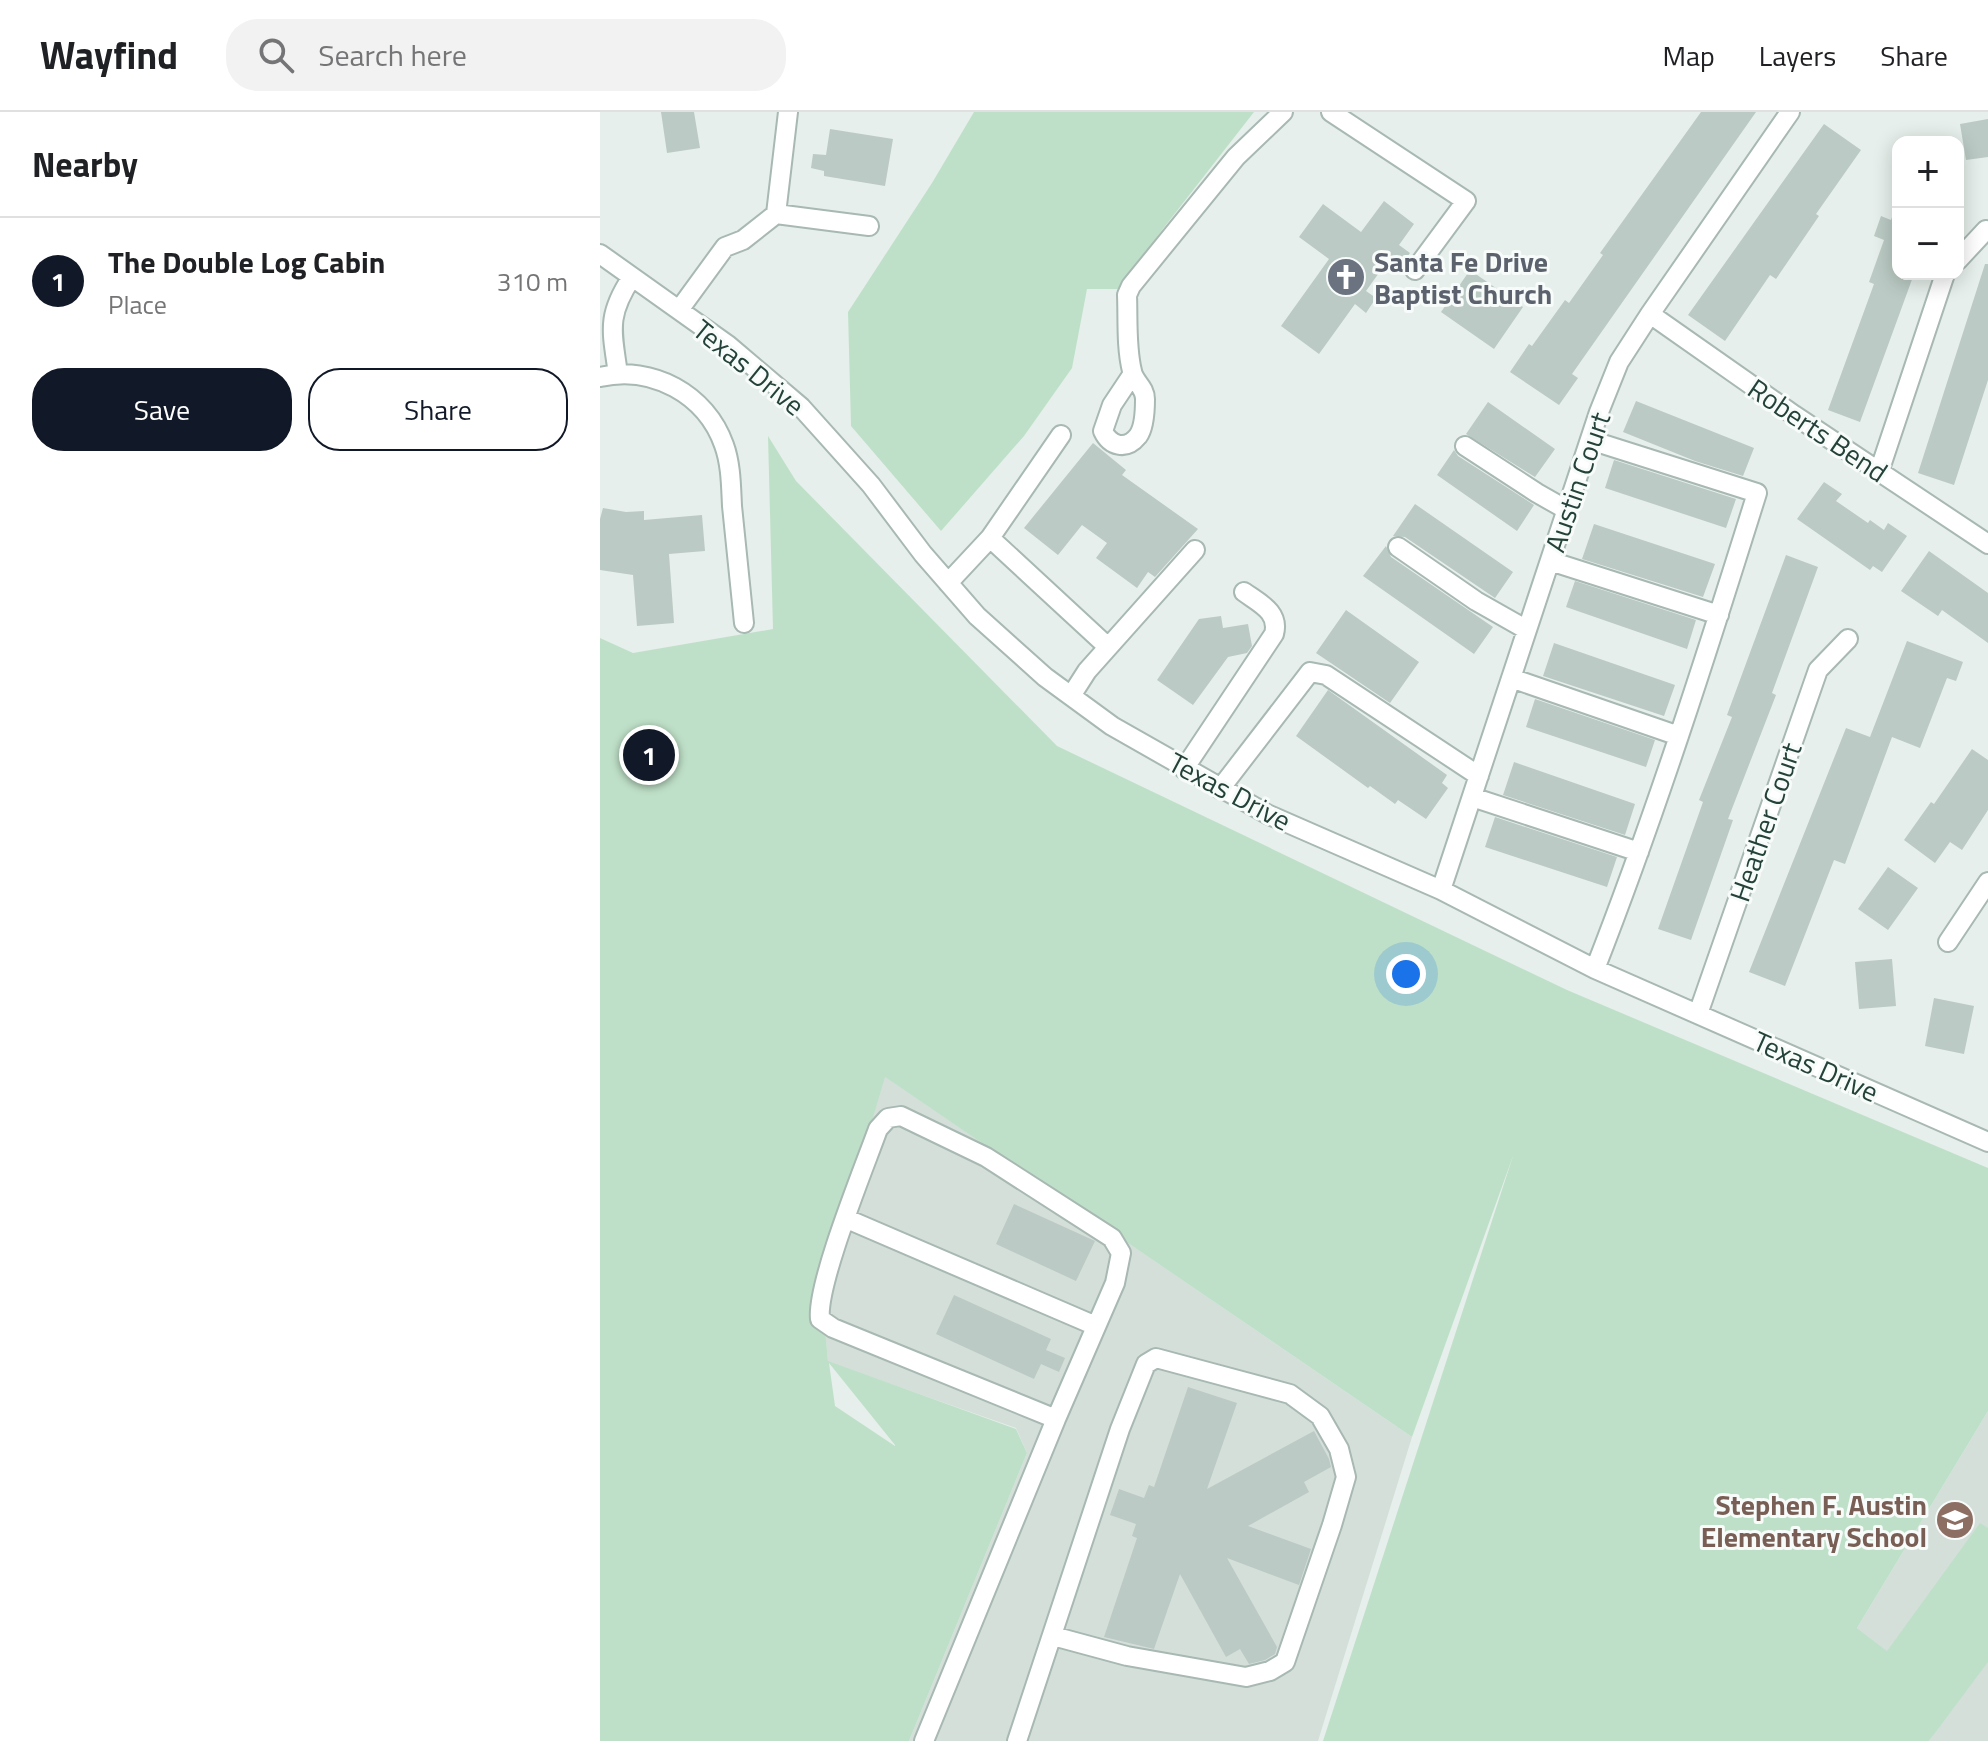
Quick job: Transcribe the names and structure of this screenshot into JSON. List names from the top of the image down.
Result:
{
  "streets": {
    "street": [
      "Texas Drive",
      "Roberts Bend",
      "Austin Court",
      "Heather Court"
    ]
  },
  "crossings": [
    ["Texas Drive", "Austin Court"],
    ["Texas Drive", "Heather Court"],
    ["Roberts Bend", "Austin Court"]
  ],
  "places": {
    "church": ["Santa Fe Drive Baptist Church"],
    "school or university": ["Stephen F. Austin Elementary School"]
  },
  "page": {
    "header": "Wayfind",
    "search": "Search here",
    "nav": ["Map", "Layers", "Share"],
    "heading": "Nearby",
    "map_buttons": ["+", "−"],
    "list": [
      {
        "mark": "1",
        "name": "The Double Log Cabin",
        "note": "Place",
        "value": "310 m"
      }
    ],
    "buttons": ["Save", "Share"],
    "pins": "1"
  }
}
